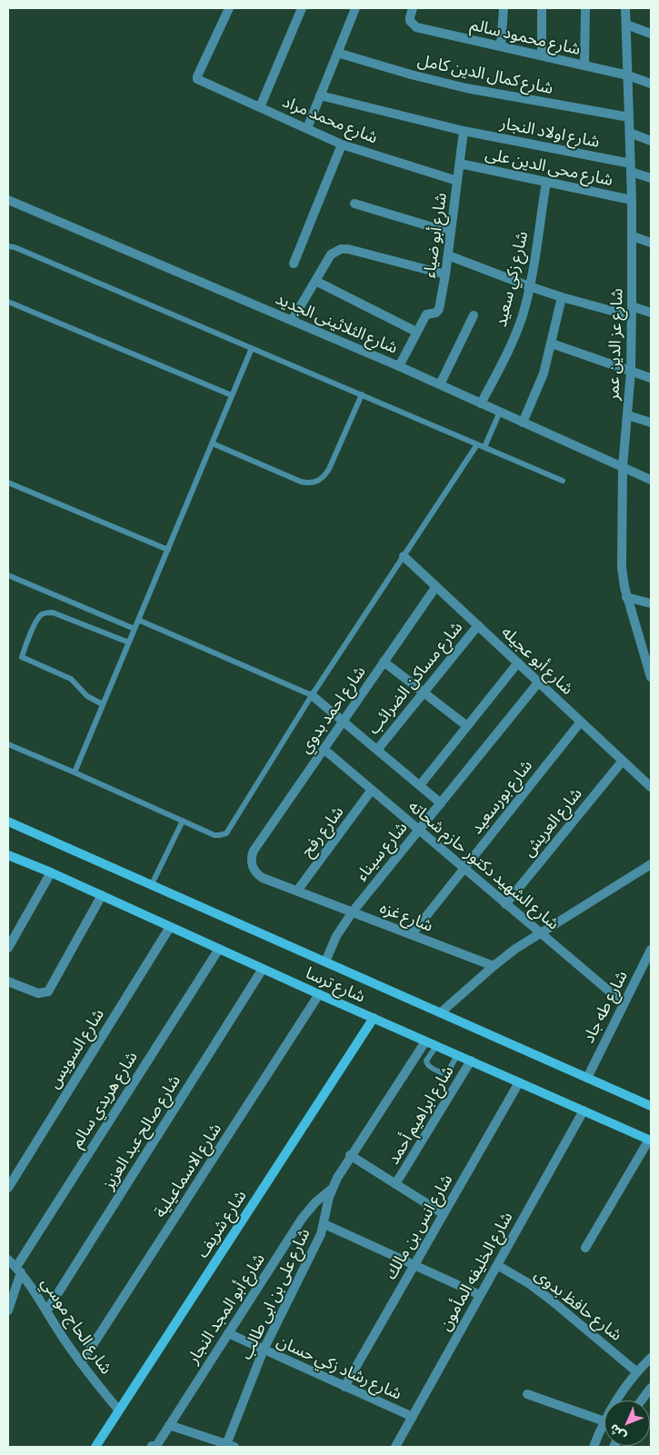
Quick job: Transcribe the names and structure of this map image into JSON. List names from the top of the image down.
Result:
{
  "streets": {
    "main road": ["شارع ترسا", "شارع شريف"],
    "street": [
      "شارع محمود سالم",
      "شارع كمال الدين كامل",
      "شارع محمد مراد",
      "شارع اولاد النجار",
      "شارع محى الدين على",
      "شارع أبو ضياء",
      "شارع زكي سعيد",
      "شارع الثلاثينى الجديد",
      "شارع عز الدين عمر",
      "شارع أبو عجيله",
      "شارع مساكن الضرائب",
      "شارع احمد بدوي",
      "شارع بورسعيد",
      "شارع العريش",
      "شارع رفح",
      "شارع سيناء",
      "شارع الشهيد دكتور حازم شحاته",
      "شارع غزه",
      "شارع طه جاد",
      "شارع السويس",
      "شارع هريدي سالم",
      "شارع ابراهيم أحمد",
      "شارع صالح عبد العزيز",
      "شارع الاسماعيلية",
      "شارع انس بن مالك",
      "شارع الخليفه المأمون",
      "شارع على بن ابى طالب",
      "شارع حافظ بدوى",
      "شارع أبو المجد النجار",
      "شارع الحاج موسي",
      "شارع رشاد زكي حسان"
    ]
  },
  "crossings": [
    ["شارع محمود سالم", "شارع عز الدين عمر"],
    ["شارع كمال الدين كامل", "شارع عز الدين عمر"],
    ["شارع محمد مراد", "شارع أبو ضياء"],
    ["شارع اولاد النجار", "شارع أبو ضياء"],
    ["شارع اولاد النجار", "شارع عز الدين عمر"],
    ["شارع محى الدين على", "شارع أبو ضياء"],
    ["شارع محى الدين على", "شارع زكي سعيد"],
    ["شارع محى الدين على", "شارع عز الدين عمر"],
    ["شارع زكي سعيد", "شارع الثلاثينى الجديد"],
    ["شارع الثلاثينى الجديد", "شارع عز الدين عمر"],
    ["شارع أبو عجيله", "شارع مساكن الضرائب"],
    ["شارع أبو عجيله", "شارع احمد بدوي"],
    ["شارع أبو عجيله", "شارع بورسعيد"],
    ["شارع أبو عجيله", "شارع العريش"],
    ["شارع أبو عجيله", "شارع سيناء"],
    ["شارع احمد بدوي", "شارع الشهيد دكتور حازم شحاته"],
    ["شارع احمد بدوي", "شارع غزه"],
    ["شارع بورسعيد", "شارع الشهيد دكتور حازم شحاته"],
    ["شارع بورسعيد", "شارع غزه"],
    ["شارع العريش", "شارع الشهيد دكتور حازم شحاته"],
    ["شارع رفح", "شارع الشهيد دكتور حازم شحاته"],
    ["شارع رفح", "شارع غزه"],
    ["شارع سيناء", "شارع الشهيد دكتور حازم شحاته"],
    ["شارع سيناء", "شارع غزه"],
    ["شارع سيناء", "شارع ترسا"],
    ["شارع الشهيد دكتور حازم شحاته", "شارع طه جاد"],
    ["شارع ترسا", "شارع طه جاد"],
    ["شارع ترسا", "شارع السويس"],
    ["شارع ترسا", "شارع هريدي سالم"],
    ["شارع ترسا", "شارع ابراهيم أحمد"],
    ["شارع ترسا", "شارع صالح عبد العزيز"],
    ["شارع ترسا", "شارع الاسماعيلية"],
    ["شارع ترسا", "شارع شريف"],
    ["شارع ترسا", "شارع انس بن مالك"],
    ["شارع ترسا", "شارع الخليفه المأمون"],
    ["شارع ترسا", "شارع على بن ابى طالب"],
    ["شارع هريدي سالم", "شارع الحاج موسي"],
    ["شارع صالح عبد العزيز", "شارع الحاج موسي"],
    ["شارع الاسماعيلية", "شارع الحاج موسي"],
    ["شارع شريف", "شارع الحاج موسي"],
    ["شارع انس بن مالك", "شارع رشاد زكي حسان"],
    ["شارع الخليفه المأمون", "شارع حافظ بدوى"],
    ["شارع الخليفه المأمون", "شارع رشاد زكي حسان"],
    ["شارع على بن ابى طالب", "شارع أبو المجد النجار"],
    ["شارع على بن ابى طالب", "شارع رشاد زكي حسان"],
    ["شارع أبو المجد النجار", "شارع رشاد زكي حسان"]
  ],
  "north": "bottom left"
}
